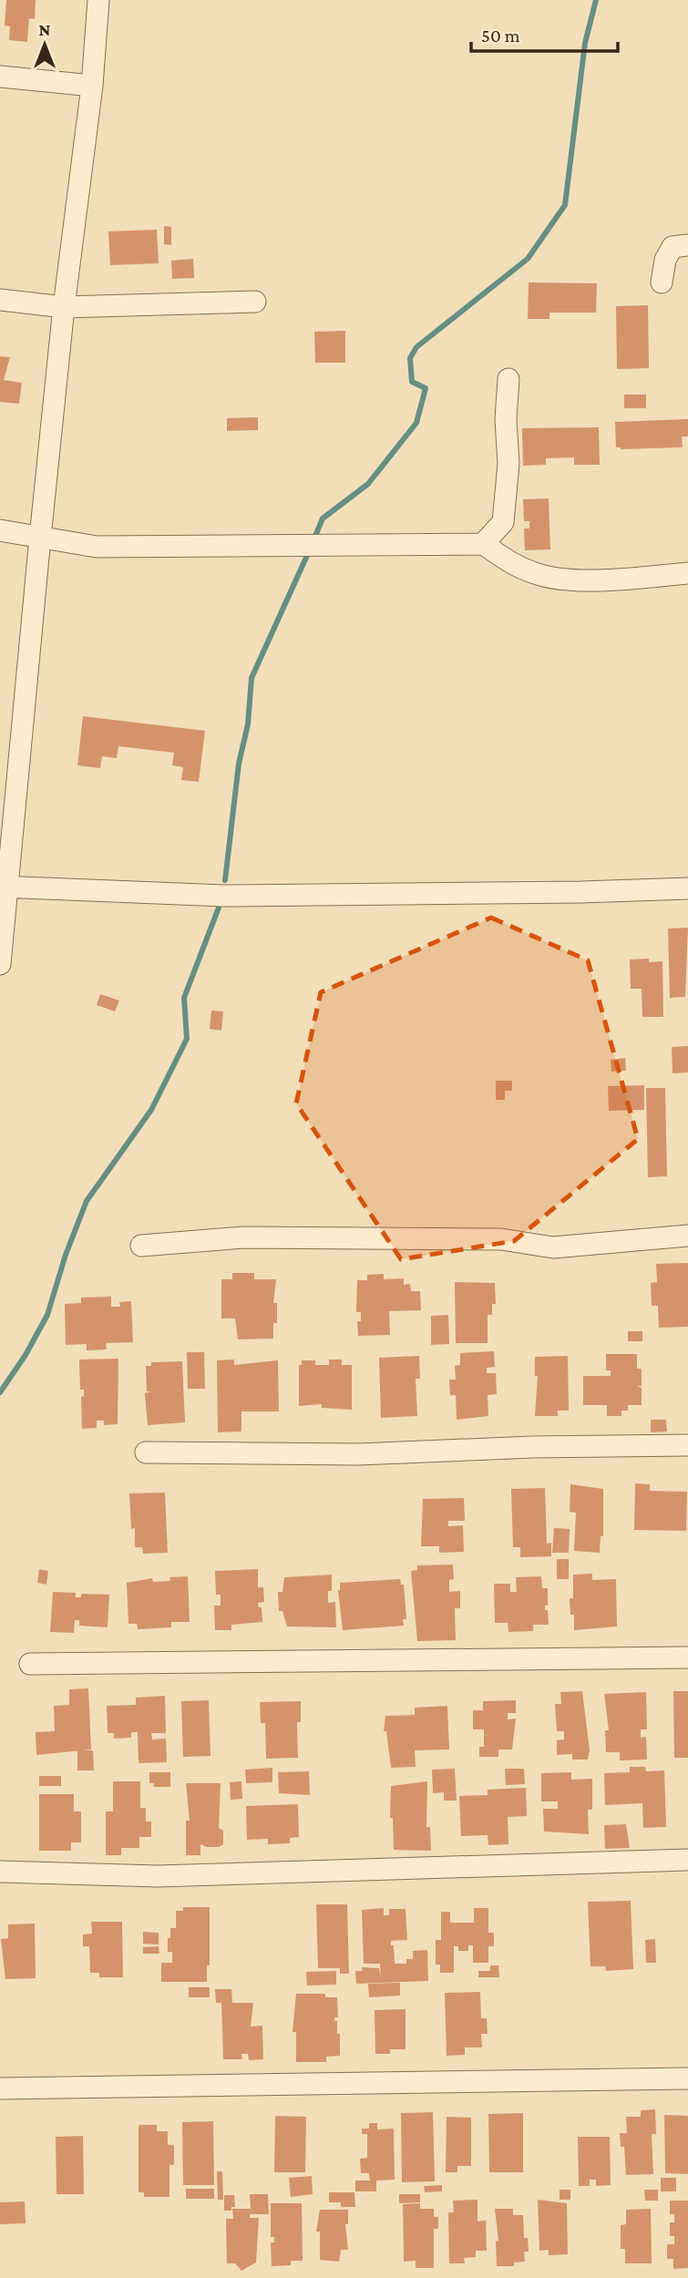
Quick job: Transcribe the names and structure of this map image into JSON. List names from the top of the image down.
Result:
{
  "scale_bar": "50 m",
  "north": "top"
}
